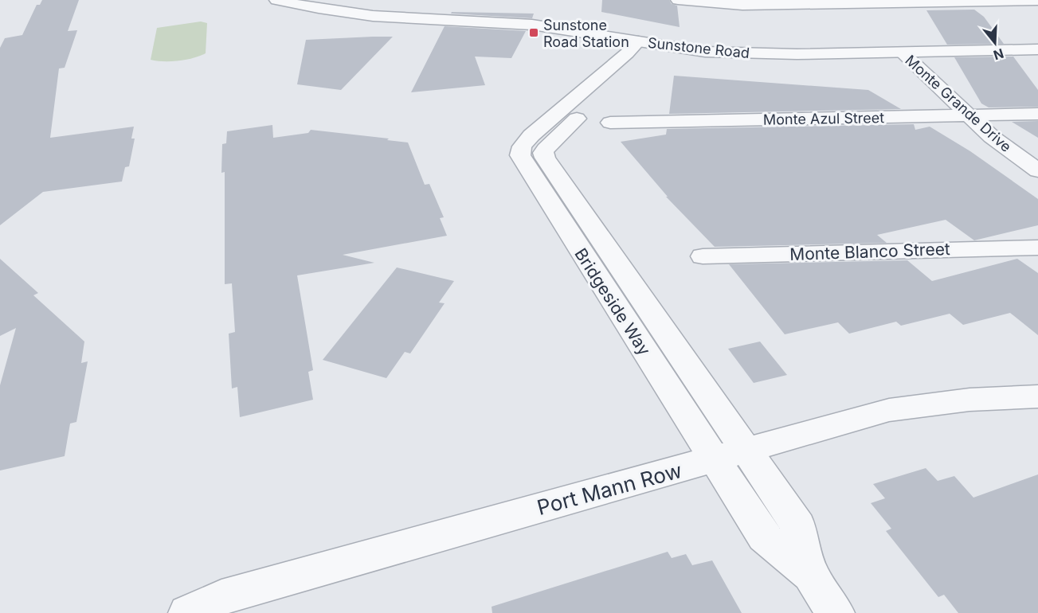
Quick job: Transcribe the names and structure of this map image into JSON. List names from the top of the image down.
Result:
{
  "streets": {
    "street": [
      "Sunstone Road",
      "Monte Grande Drive",
      "Monte Azul Street",
      "Monte Blanco Street",
      "Bridgeside Way",
      "Port Mann Row"
    ]
  },
  "crossings": [
    ["Sunstone Road", "Monte Grande Drive"],
    ["Sunstone Road", "Bridgeside Way"],
    ["Monte Grande Drive", "Monte Azul Street"],
    ["Bridgeside Way", "Port Mann Row"]
  ],
  "places": {
    "transit": ["Sunstone Road Station"]
  },
  "north": "bottom"
}
